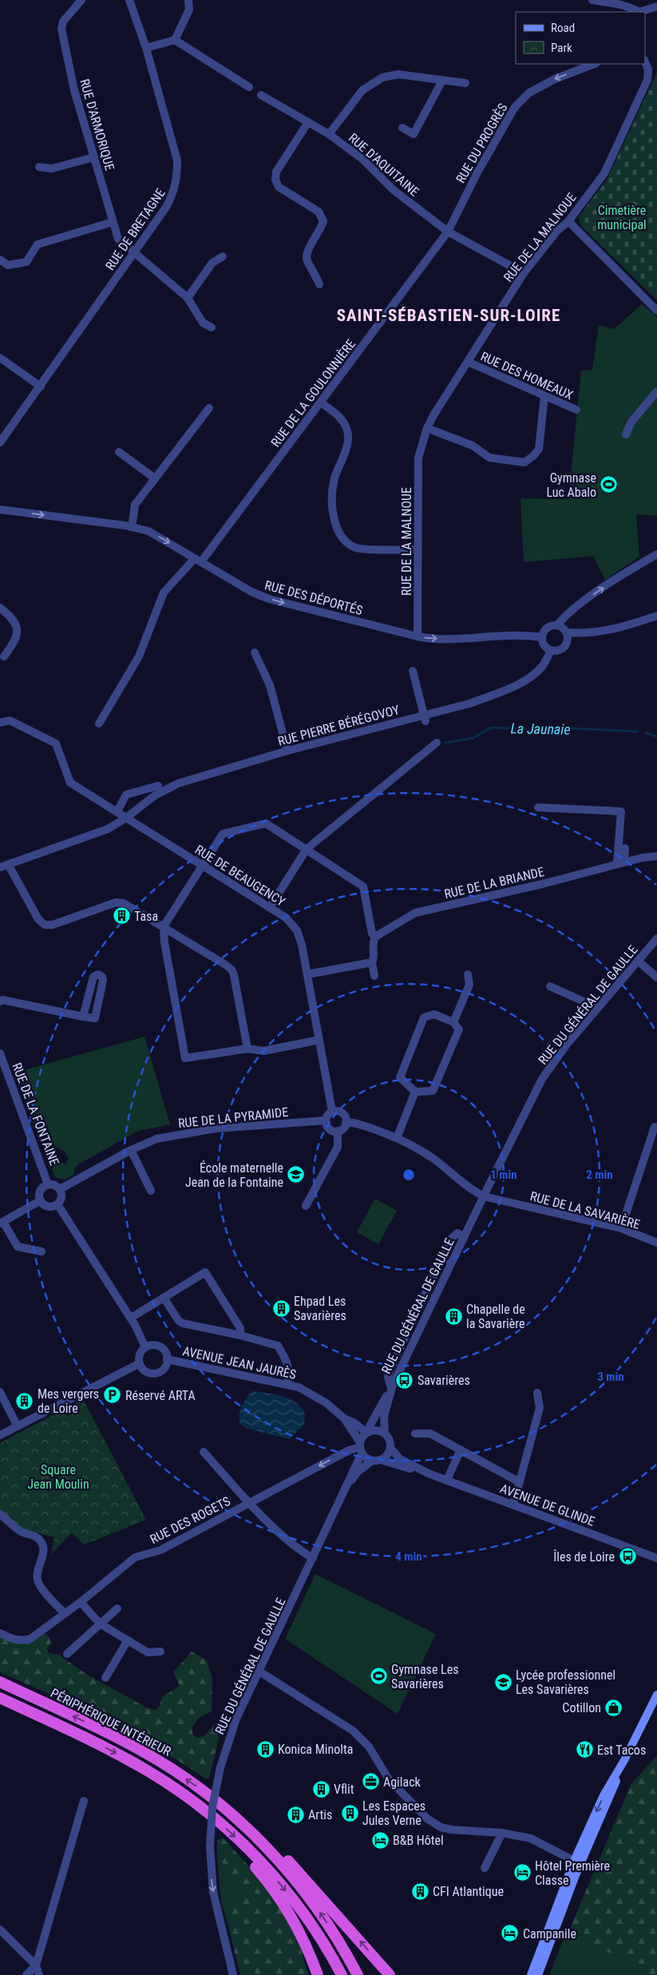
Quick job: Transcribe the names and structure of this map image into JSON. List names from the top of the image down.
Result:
{
  "streets": {
    "highway": ["PÉRIPHÉRIQUE INTÉRIEUR"],
    "street": [
      "RUE D'ARMORIQUE",
      "RUE DU PROGRÈS",
      "RUE D'AQUITAINE",
      "RUE DE BRETAGNE",
      "RUE DE LA MALNOUE",
      "RUE DES HOMEAUX",
      "RUE DE LA GOULONNIÈRE",
      "RUE DES DÉPORTÉS",
      "RUE PIERRE BÉRÉGOVOY",
      "RUE DE BEAUGENCY",
      "RUE DE LA BRIANDE",
      "RUE DU GÉNÉRAL DE GAULLE",
      "RUE DE LA FONTAINE",
      "RUE DE LA PYRAMIDE",
      "RUE DE LA SAVARIÈRE",
      "AVENUE JEAN JAURÈS",
      "AVENUE DE GLINDE",
      "RUE DES ROGETS"
    ]
  },
  "crossings": [
    ["RUE D'ARMORIQUE", "RUE DE BRETAGNE"],
    ["RUE DU PROGRÈS", "RUE D'AQUITAINE"],
    ["RUE DU PROGRÈS", "RUE DE LA GOULONNIÈRE"],
    ["RUE D'AQUITAINE", "RUE DE LA GOULONNIÈRE"],
    ["RUE DE LA MALNOUE", "RUE DES HOMEAUX"],
    ["RUE DE LA MALNOUE", "RUE DES DÉPORTÉS"],
    ["RUE DE LA GOULONNIÈRE", "RUE DES DÉPORTÉS"],
    ["RUE DES DÉPORTÉS", "RUE PIERRE BÉRÉGOVOY"],
    ["RUE PIERRE BÉRÉGOVOY", "RUE DE BEAUGENCY"],
    ["RUE DE BEAUGENCY", "RUE DE LA PYRAMIDE"],
    ["RUE DU GÉNÉRAL DE GAULLE", "RUE DE LA SAVARIÈRE"],
    ["RUE DU GÉNÉRAL DE GAULLE", "AVENUE JEAN JAURÈS"],
    ["RUE DU GÉNÉRAL DE GAULLE", "AVENUE DE GLINDE"],
    ["RUE DU GÉNÉRAL DE GAULLE", "RUE DES ROGETS"],
    ["RUE DE LA FONTAINE", "RUE DE LA PYRAMIDE"],
    ["AVENUE JEAN JAURÈS", "AVENUE DE GLINDE"],
    ["AVENUE JEAN JAURÈS", "RUE DES ROGETS"],
    ["AVENUE DE GLINDE", "RUE DES ROGETS"]
  ],
  "one_way": ["RUE DU PROGRÈS", "RUE DES DÉPORTÉS"],
  "districts": ["SAINT-SÉBASTIEN-SUR-LOIRE"],
  "water": ["La Jaunaie"],
  "parks": ["Cimetière municipal", "Square Jean Moulin"],
  "places": {
    "sports": ["Gymnase Luc Abalo", "Gymnase Les Savarières"],
    "building": [
      "Tasa",
      "Ehpad Les Savarières",
      "Chapelle de la Savarière",
      "Mes vergers de Loire",
      "Konica Minolta",
      "Vflit",
      "Les Espaces Jules Verne",
      "Artis",
      "CFI Atlantique"
    ],
    "school or university": ["École maternelle Jean de la Fontaine", "Lycée professionnel Les Savarières"],
    "bus stop": ["Savarières", "Îles de Loire"],
    "parking": ["Réservé ARTA"],
    "shop": ["Cotillon"],
    "restaurant": ["Est Tacos"],
    "office": ["Agilack"],
    "hotel": ["B&B Hôtel", "Hôtel Première Classe", "Campanile"]
  },
  "legend": ["Road", "Park"],
  "rings": [
    "1 min",
    "2 min",
    "3 min",
    "4 min"
  ]
}
